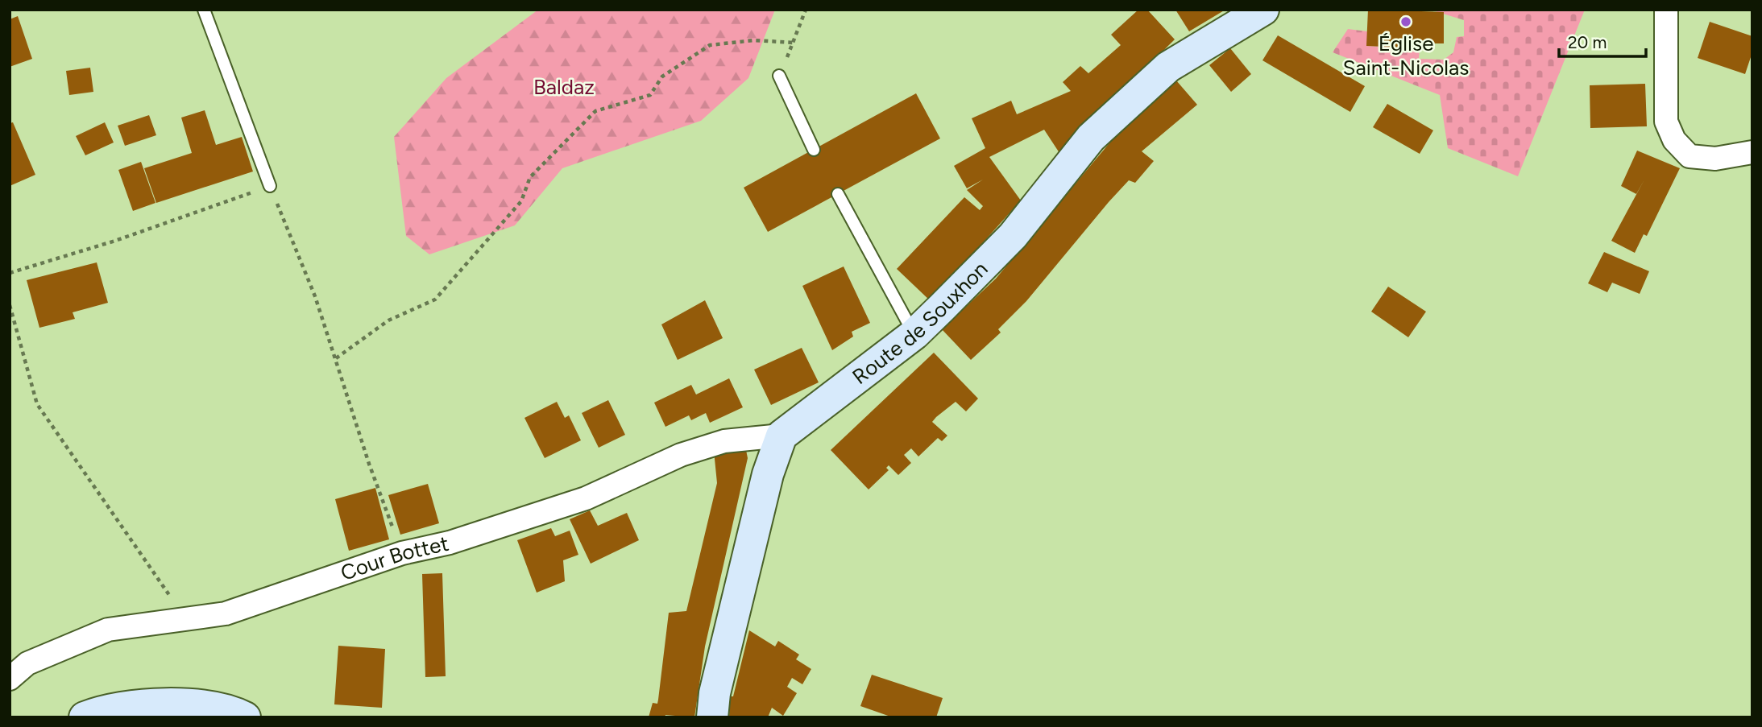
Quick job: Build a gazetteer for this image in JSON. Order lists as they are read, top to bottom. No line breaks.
{"streets":{"street":["Route de Souxhon","Cour Bottet"]},"crossings":[["Route de Souxhon","Cour Bottet"]],"parks":["Baldaz"],"places":["Église Saint-Nicolas"],"scale_bar":"20 m"}
